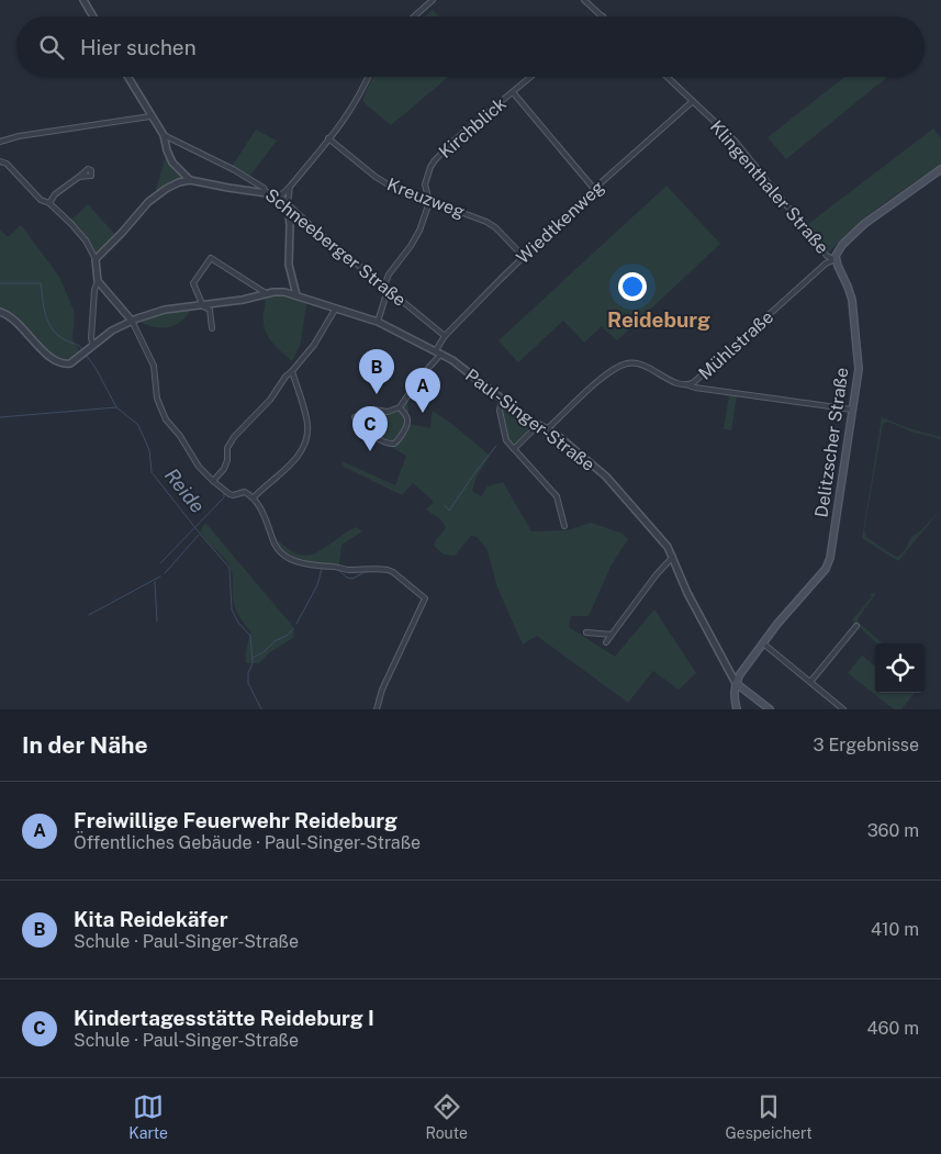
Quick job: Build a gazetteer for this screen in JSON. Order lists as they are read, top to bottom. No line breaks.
{"streets":{"main road":["Delitzscher Straße"],"street":["Kirchblick","Klingenthaler Straße","Kreuzweg","Wiedtkenweg","Schneeberger Straße","Mühlstraße","Paul-Singer-Straße"]},"crossings":[["Kirchblick","Kreuzweg"],["Kirchblick","Schneeberger Straße"],["Klingenthaler Straße","Wiedtkenweg"],["Klingenthaler Straße","Mühlstraße"],["Klingenthaler Straße","Delitzscher Straße"],["Kreuzweg","Wiedtkenweg"],["Wiedtkenweg","Schneeberger Straße"],["Wiedtkenweg","Paul-Singer-Straße"],["Mühlstraße","Paul-Singer-Straße"],["Mühlstraße","Delitzscher Straße"],["Paul-Singer-Straße","Delitzscher Straße"]],"districts":["Reideburg"],"water":["Reide"],"page":{"search":"Hier suchen","pins":["B","A","C"],"heading":["In der Nähe","3 Ergebnisse"],"list":[{"mark":"A","name":"Freiwillige Feuerwehr Reideburg","note":"Öffentliches Gebäude · Paul-Singer-Straße","value":"360 m"},{"mark":"B","name":"Kita Reidekäfer","note":"Schule · Paul-Singer-Straße","value":"410 m"},{"mark":"C","name":"Kindertagesstätte Reideburg I","note":"Schule · Paul-Singer-Straße","value":"460 m"}],"nav":["Karte","Route","Gespeichert"]}}
